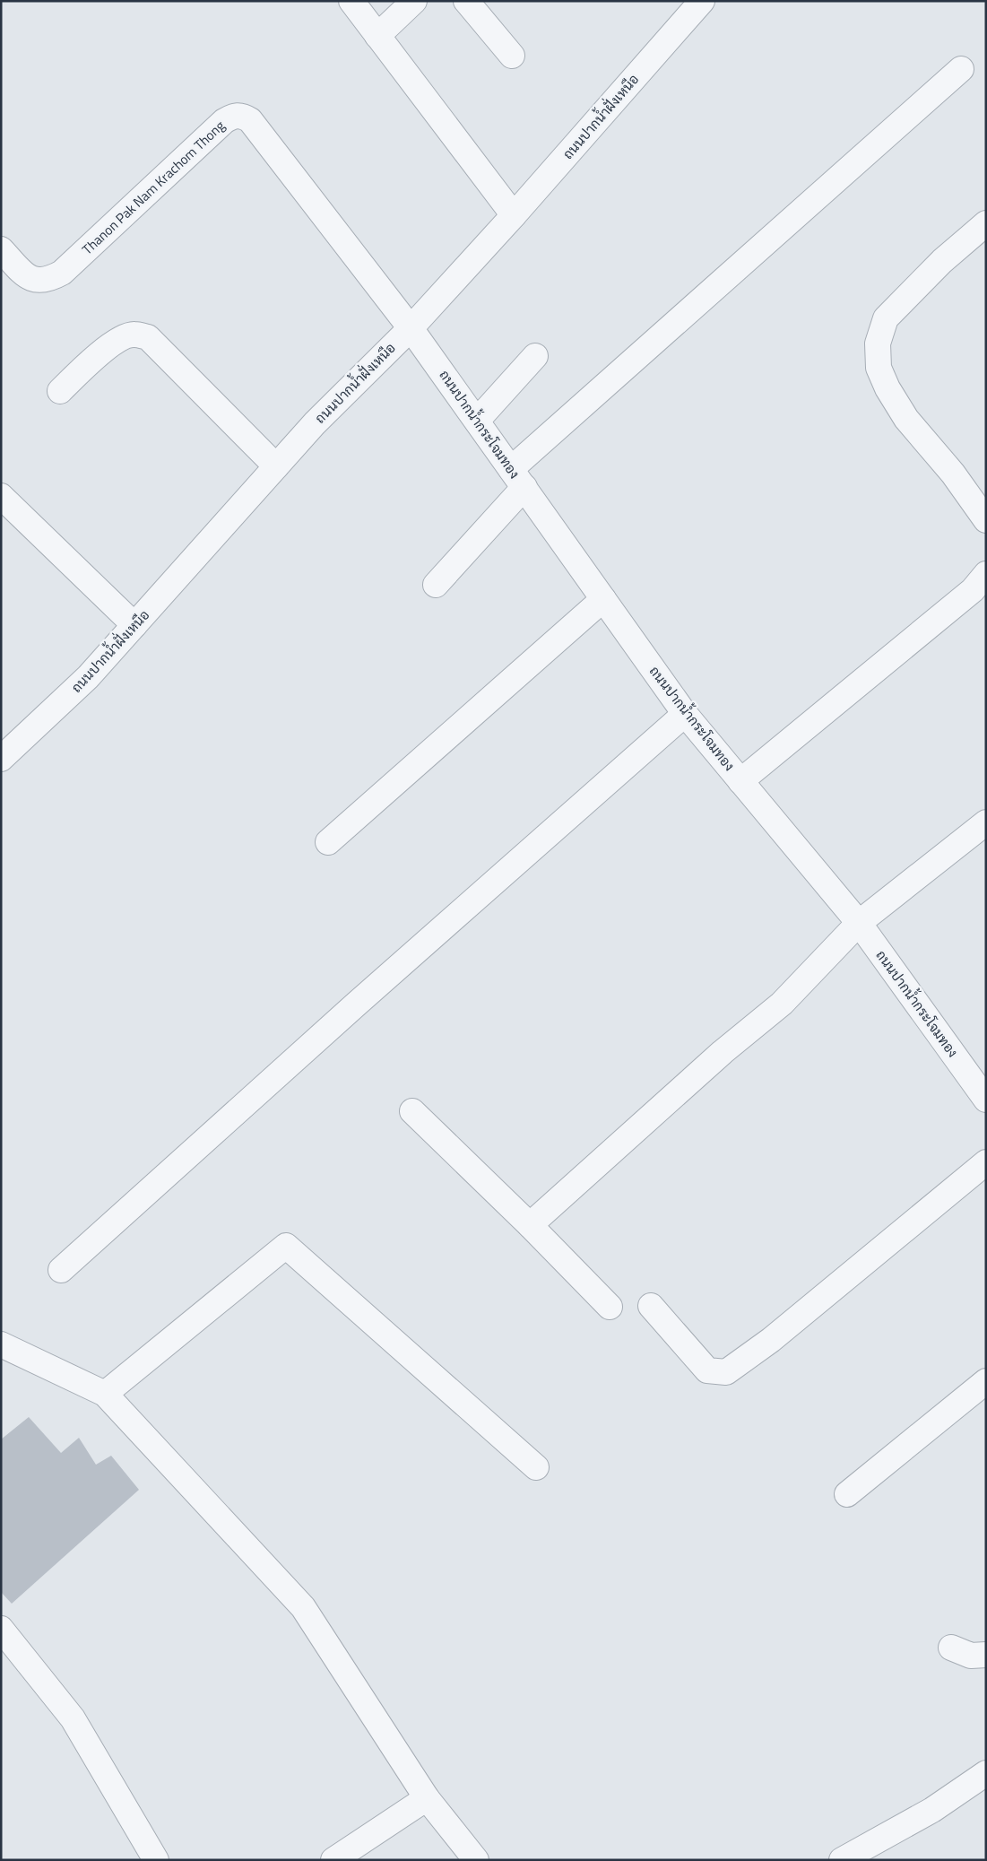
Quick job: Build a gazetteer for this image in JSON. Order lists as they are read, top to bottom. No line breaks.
{"streets":{"street":["ถนนปากน้ำฝั่งเหนือ","Thanon Pak Nam Krachom Thong","ถนนปากน้ำกระโจมทอง"]},"crossings":[["ถนนปากน้ำฝั่งเหนือ","Thanon Pak Nam Krachom Thong"],["ถนนปากน้ำฝั่งเหนือ","ถนนปากน้ำกระโจมทอง"],["Thanon Pak Nam Krachom Thong","ถนนปากน้ำกระโจมทอง"]]}
